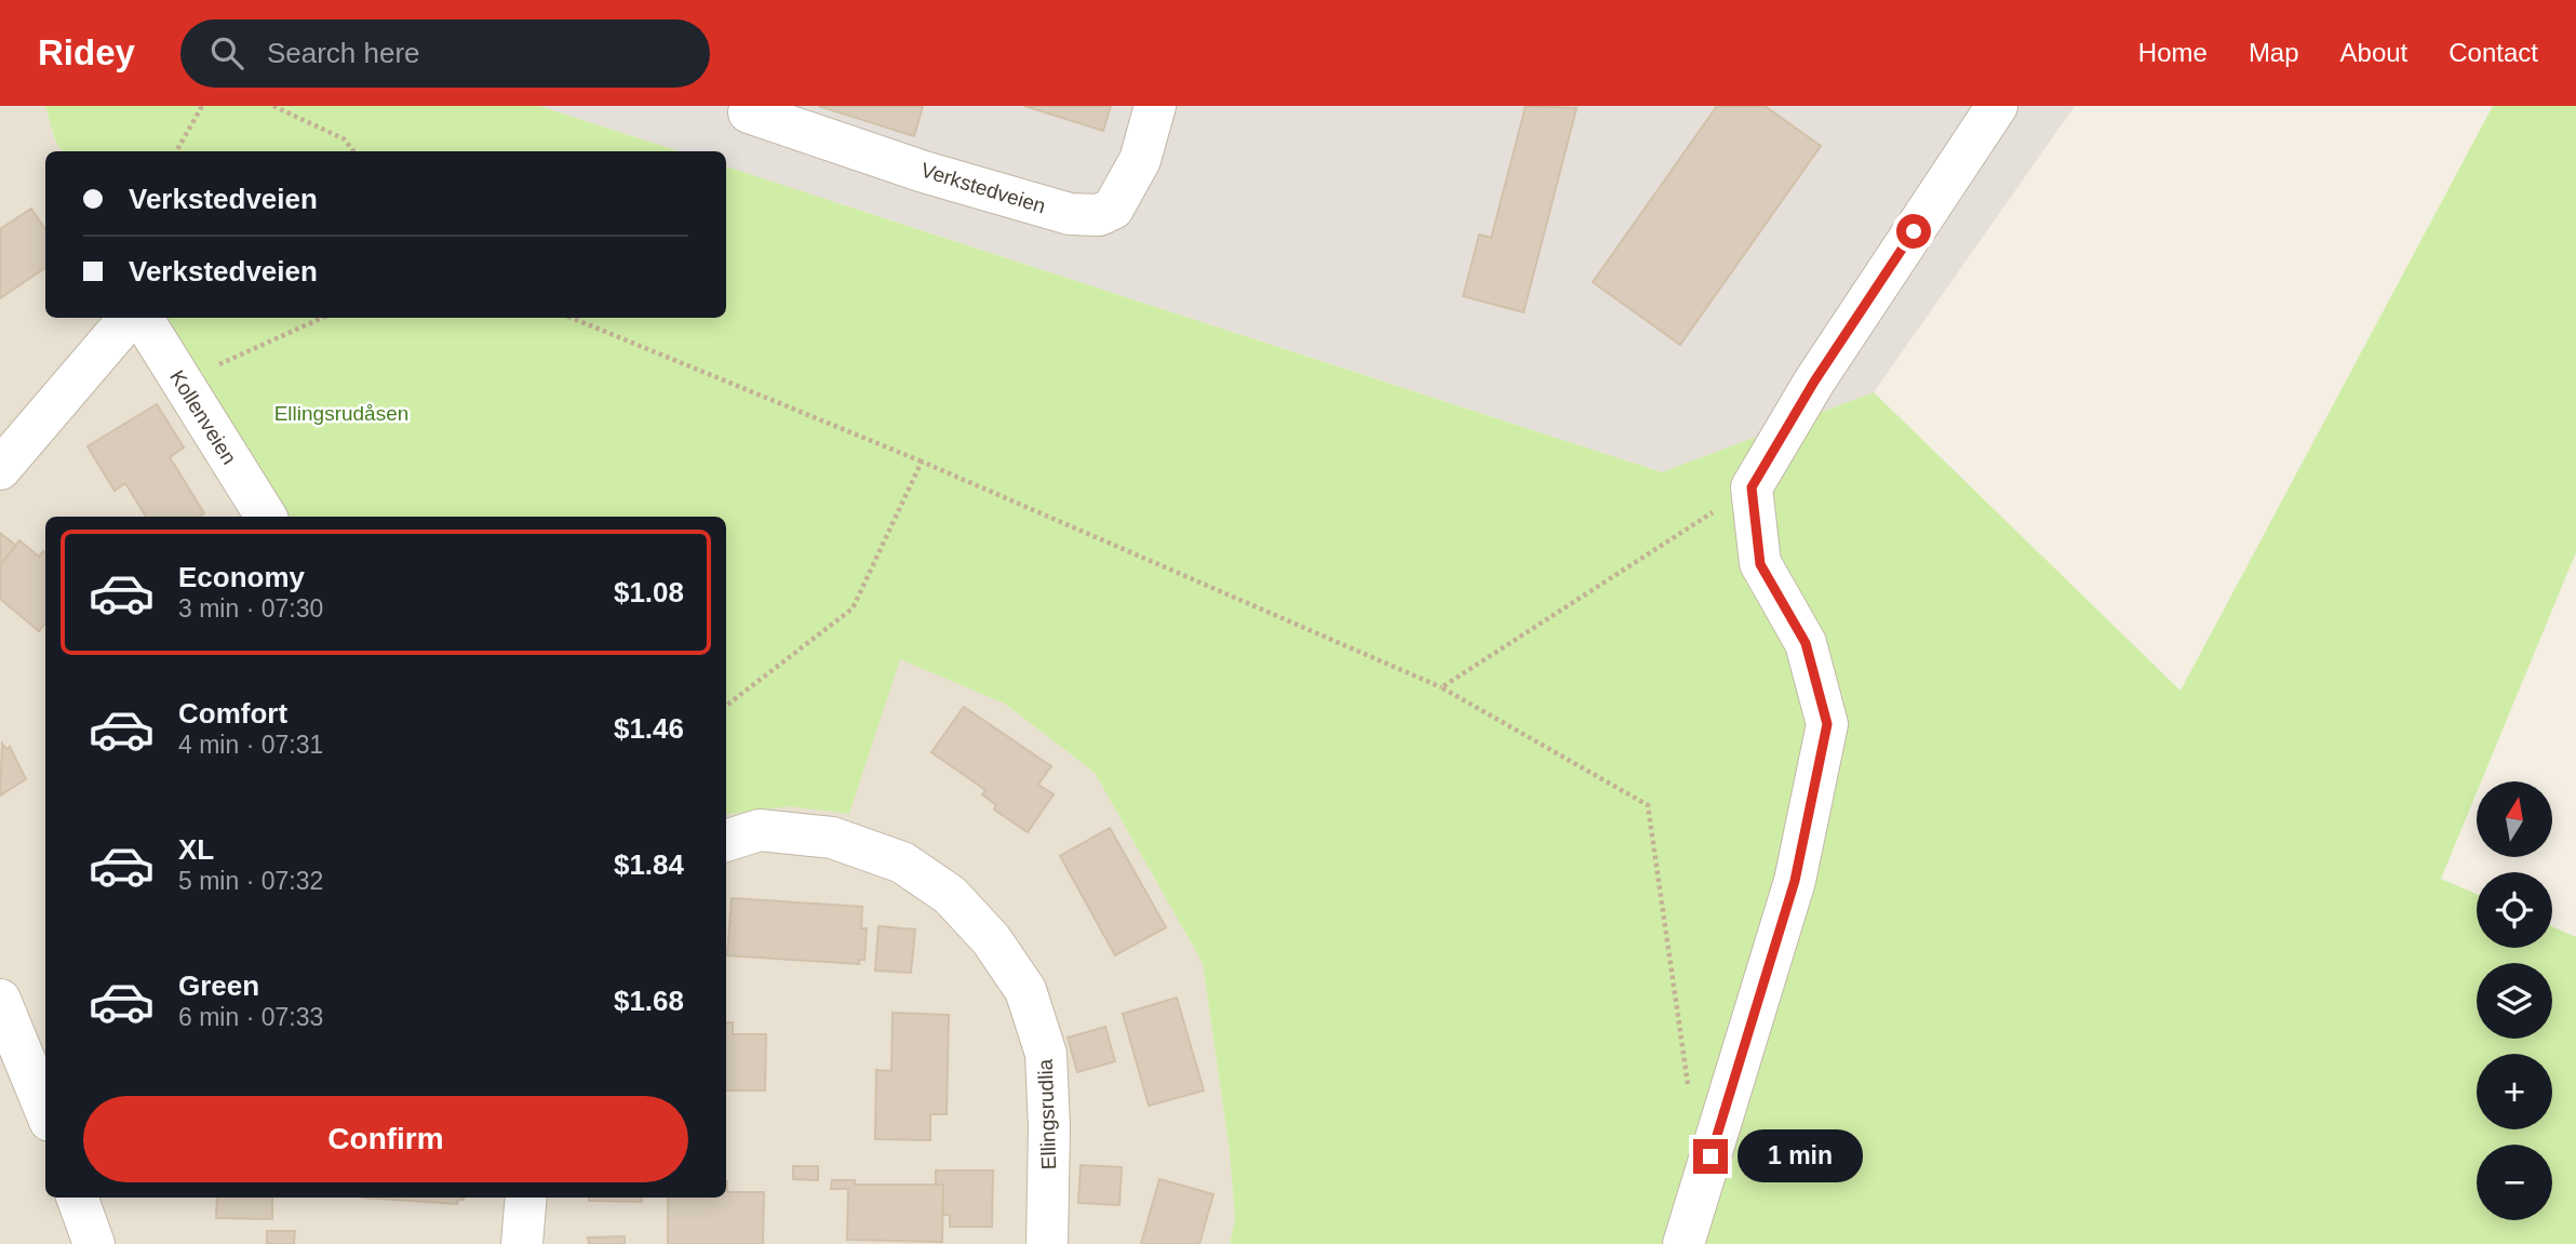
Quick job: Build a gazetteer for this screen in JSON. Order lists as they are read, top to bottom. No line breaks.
{"streets":{"street":["Verkstedveien","Kollenveien","Ellingsrudlia"]},"parks":["Ellingsrudåsen"],"north":"top","page":{"header":"Ridey","search":"Search here","nav":["Home","Map","About","Contact"],"banner":["Verkstedveien","Verkstedveien"],"list":[{"name":"Economy","note":"3 min · 07:30","value":"$1.08"},{"name":"Comfort","note":"4 min · 07:31","value":"$1.46"},{"name":"XL","note":"5 min · 07:32","value":"$1.84"},{"name":"Green","note":"6 min · 07:33","value":"$1.68"}],"map_buttons":["+","−"],"buttons":"Confirm","bubble":"1 min"}}
